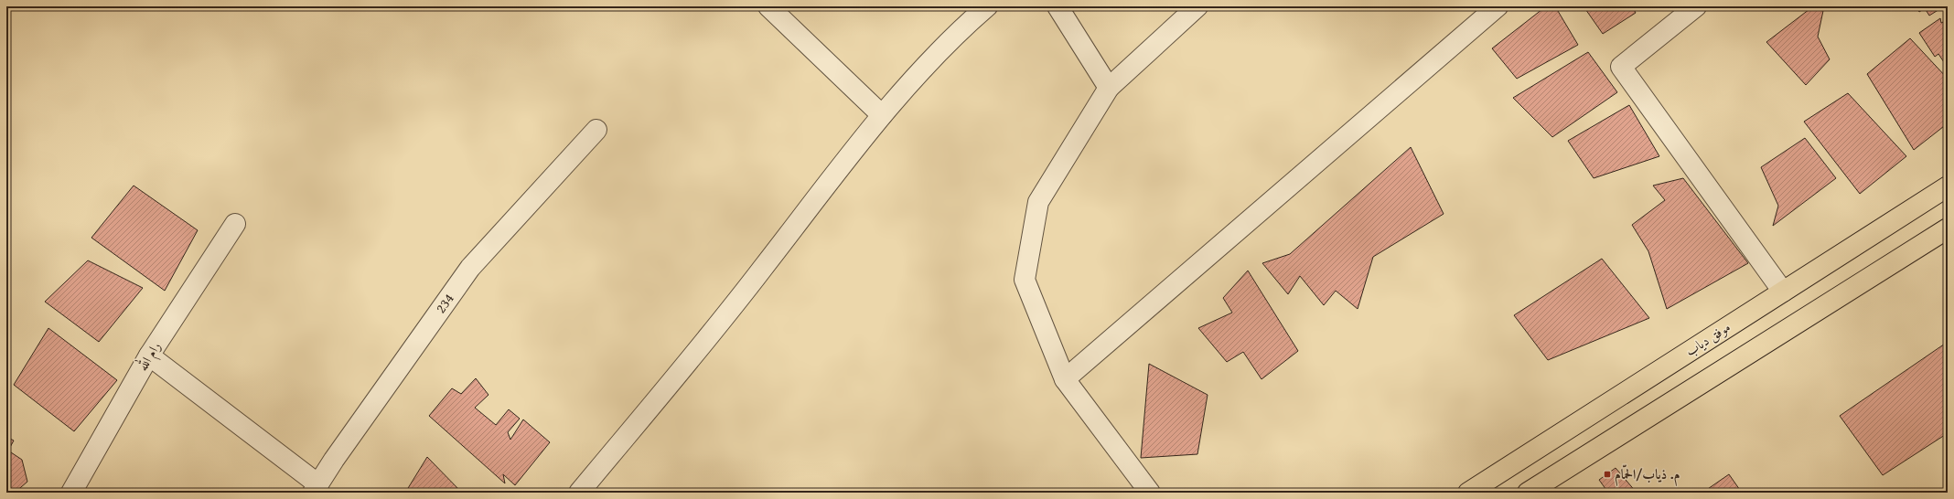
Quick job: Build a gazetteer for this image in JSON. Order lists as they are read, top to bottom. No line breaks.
{"streets":{"main road":["موفق دياب"],"street":["234","رام الله"]},"places":{"transit":["م. ذياب/الحمّام"]}}
